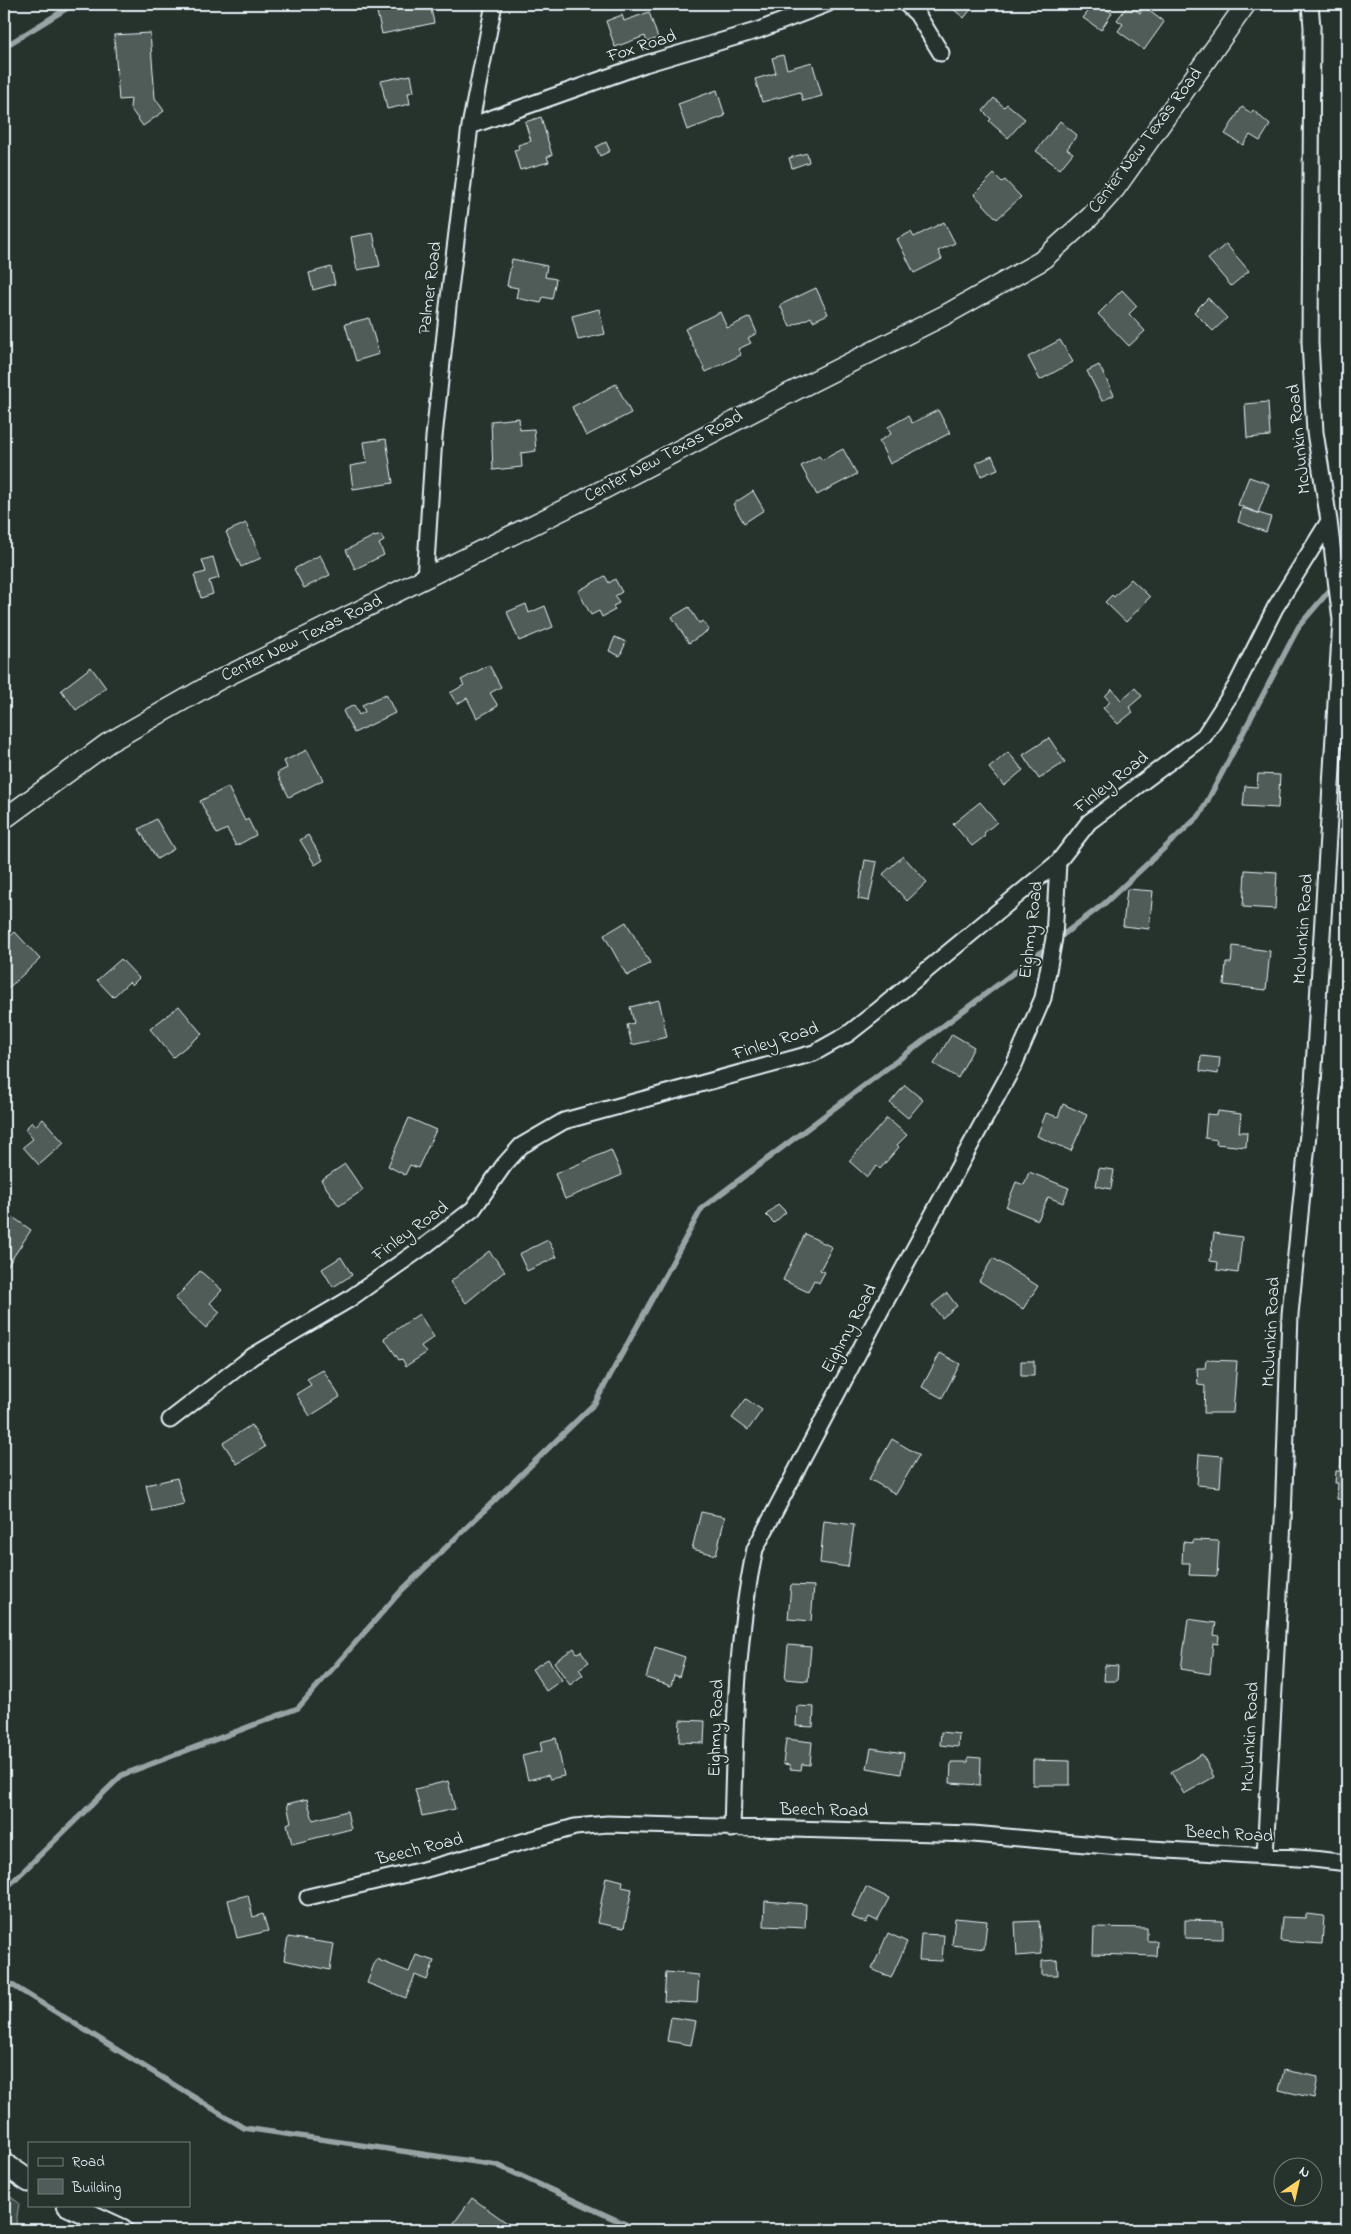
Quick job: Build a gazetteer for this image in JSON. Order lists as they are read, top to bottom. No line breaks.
{"streets":{"street":["Fox Road","Center New Texas Road","Palmer Road","McJunkin Road","Finley Road","Eighmy Road","Beech Road"]},"crossings":[["Fox Road","Palmer Road"],["Center New Texas Road","Palmer Road"],["McJunkin Road","Finley Road"],["McJunkin Road","Beech Road"],["Finley Road","Eighmy Road"],["Eighmy Road","Beech Road"]],"legend":["Road","Building"],"north":"top right"}
